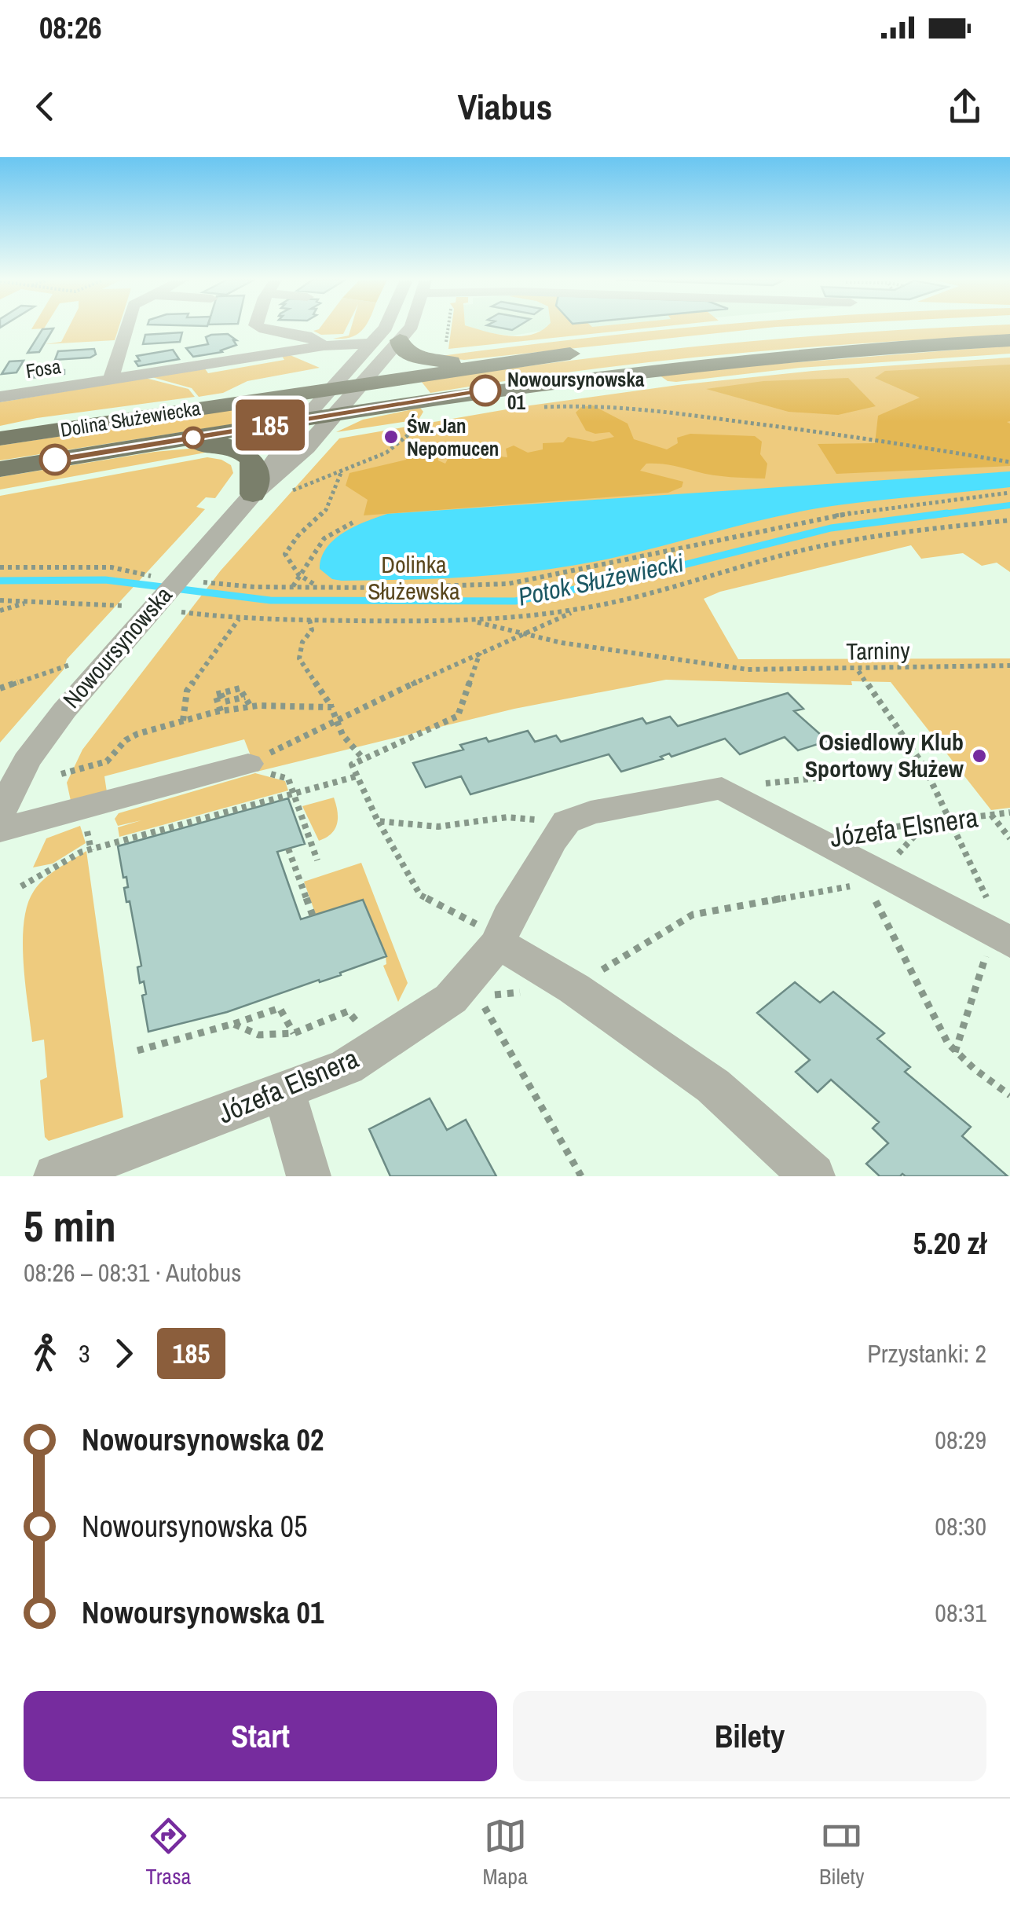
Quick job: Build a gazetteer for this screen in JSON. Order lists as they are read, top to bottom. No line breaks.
{"streets":{"main road":["Dolina Służewiecka"],"street":["Fosa","Nowoursynowska","Józefa Elsnera"],"path":["Tarniny"]},"crossings":[["Fosa","Nowoursynowska"],["Dolina Służewiecka","Nowoursynowska"]],"water":["Potok Służewiecki"],"parks":["Dolinka Służewska"],"places":["Nowoursynowska 01","Św. Jan Nepomucen","Osiedlowy Klub Sportowy Służew"],"lines":["bus line 185"],"page":{"status":"08:26","header":"Viabus","on_map":"185","heading":["5 min","08:26 – 08:31 · Autobus","5.20 zł"],"legs":["3","185","Przystanki: 2"],"list":[{"name":"Nowoursynowska 02","value":"08:29"},{"name":"Nowoursynowska 05","value":"08:30"},{"name":"Nowoursynowska 01","value":"08:31"}],"buttons":["Start","Bilety"],"tabs":["Trasa","Mapa","Bilety"]}}
